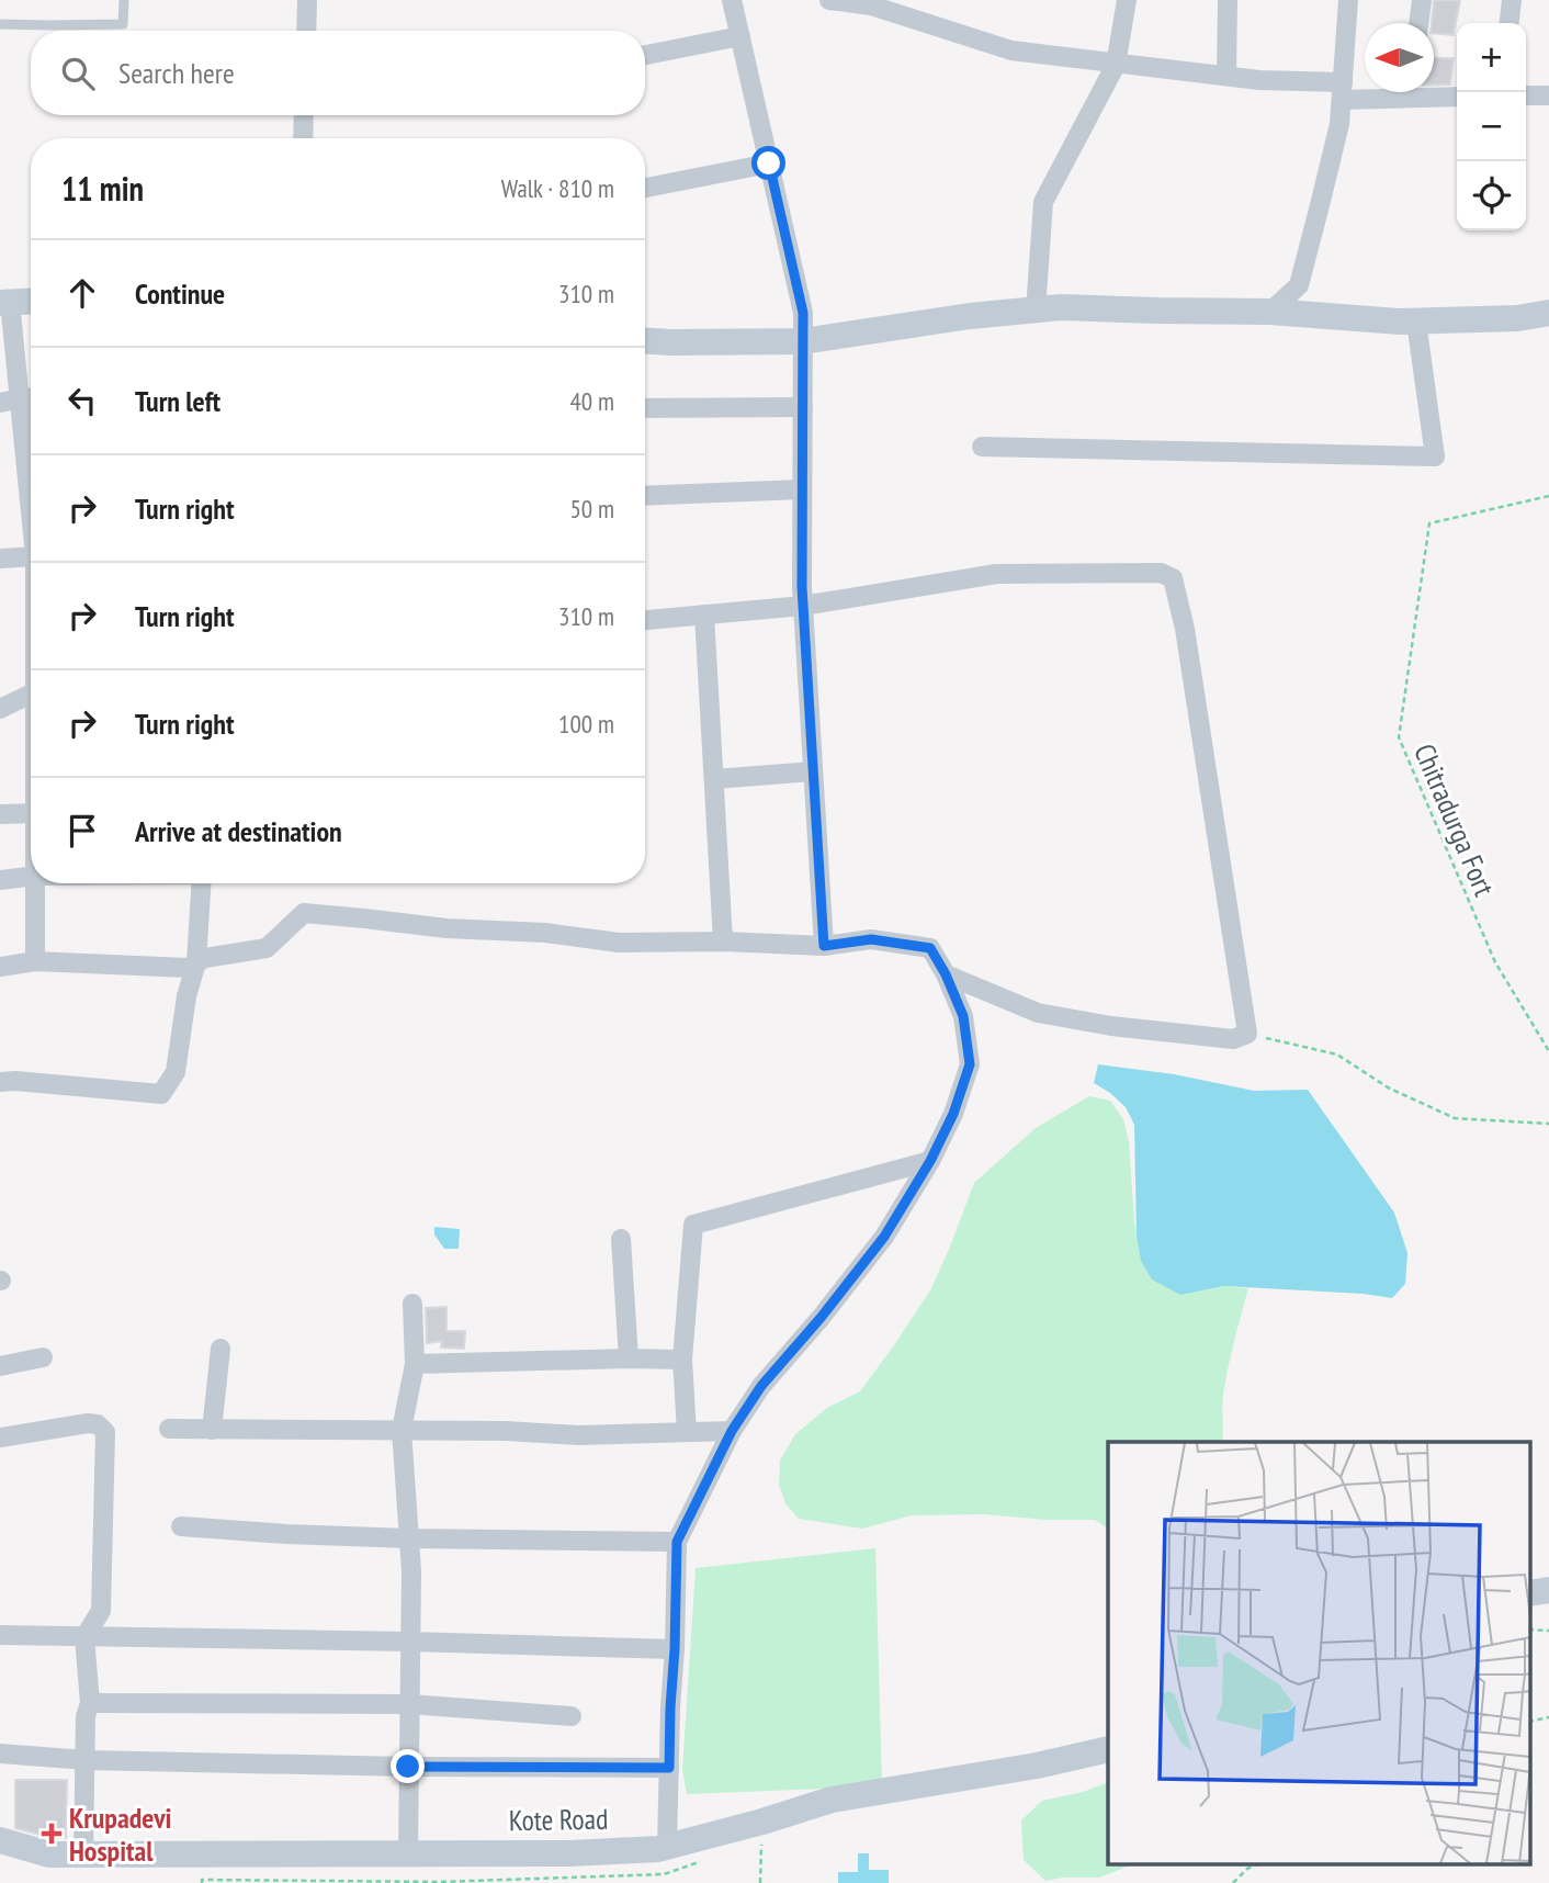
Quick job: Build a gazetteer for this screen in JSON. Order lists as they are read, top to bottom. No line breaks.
{"streets":{"street":["Kote Road"],"path":["Chitradurga Fort"]},"places":{"health":["Krupadevi Hospital"]},"north":"left","page":{"map_buttons":["+","−"],"search":"Search here","heading":["11 min","Walk · 810 m"],"list":[["Continue","310 m"],["Turn left","40 m"],["Turn right","50 m"],["Turn right","310 m"],["Turn right","100 m"],"Arrive at destination"]}}
